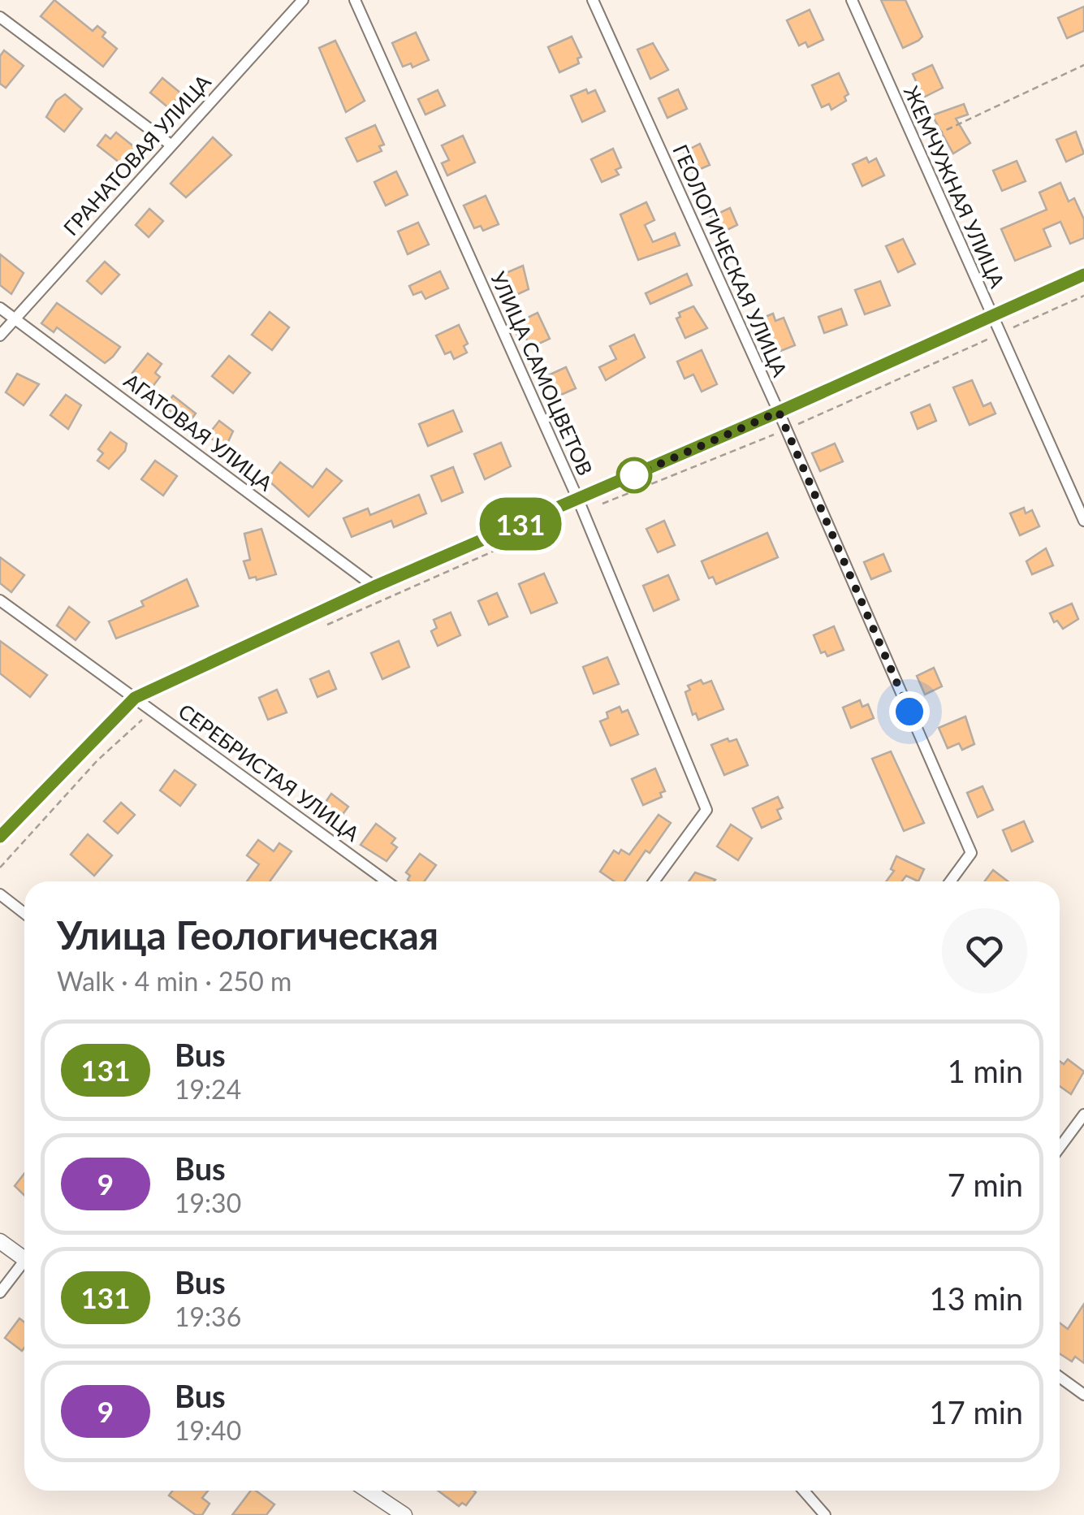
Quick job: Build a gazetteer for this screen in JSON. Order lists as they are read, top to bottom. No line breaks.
{"streets":{"street":["ГРАНАТОВАЯ УЛИЦА","ЖЕМЧУЖНАЯ УЛИЦА","ГЕОЛОГИЧЕСКАЯ УЛИЦА","УЛИЦА САМОЦВЕТОВ","АГАТОВАЯ УЛИЦА","СЕРЕБРИСТАЯ УЛИЦА"]},"crossings":[["ГРАНАТОВАЯ УЛИЦА","АГАТОВАЯ УЛИЦА"]],"lines":["bus line 131"],"page":{"on_map":"131","heading":["Улица Геологическая","Walk · 4 min · 250 m"],"list":[{"mark":"131","name":"Bus","note":"19:24","value":"1 min"},{"mark":"9","name":"Bus","note":"19:30","value":"7 min"},{"mark":"131","name":"Bus","note":"19:36","value":"13 min"},{"mark":"9","name":"Bus","note":"19:40","value":"17 min"}]}}
